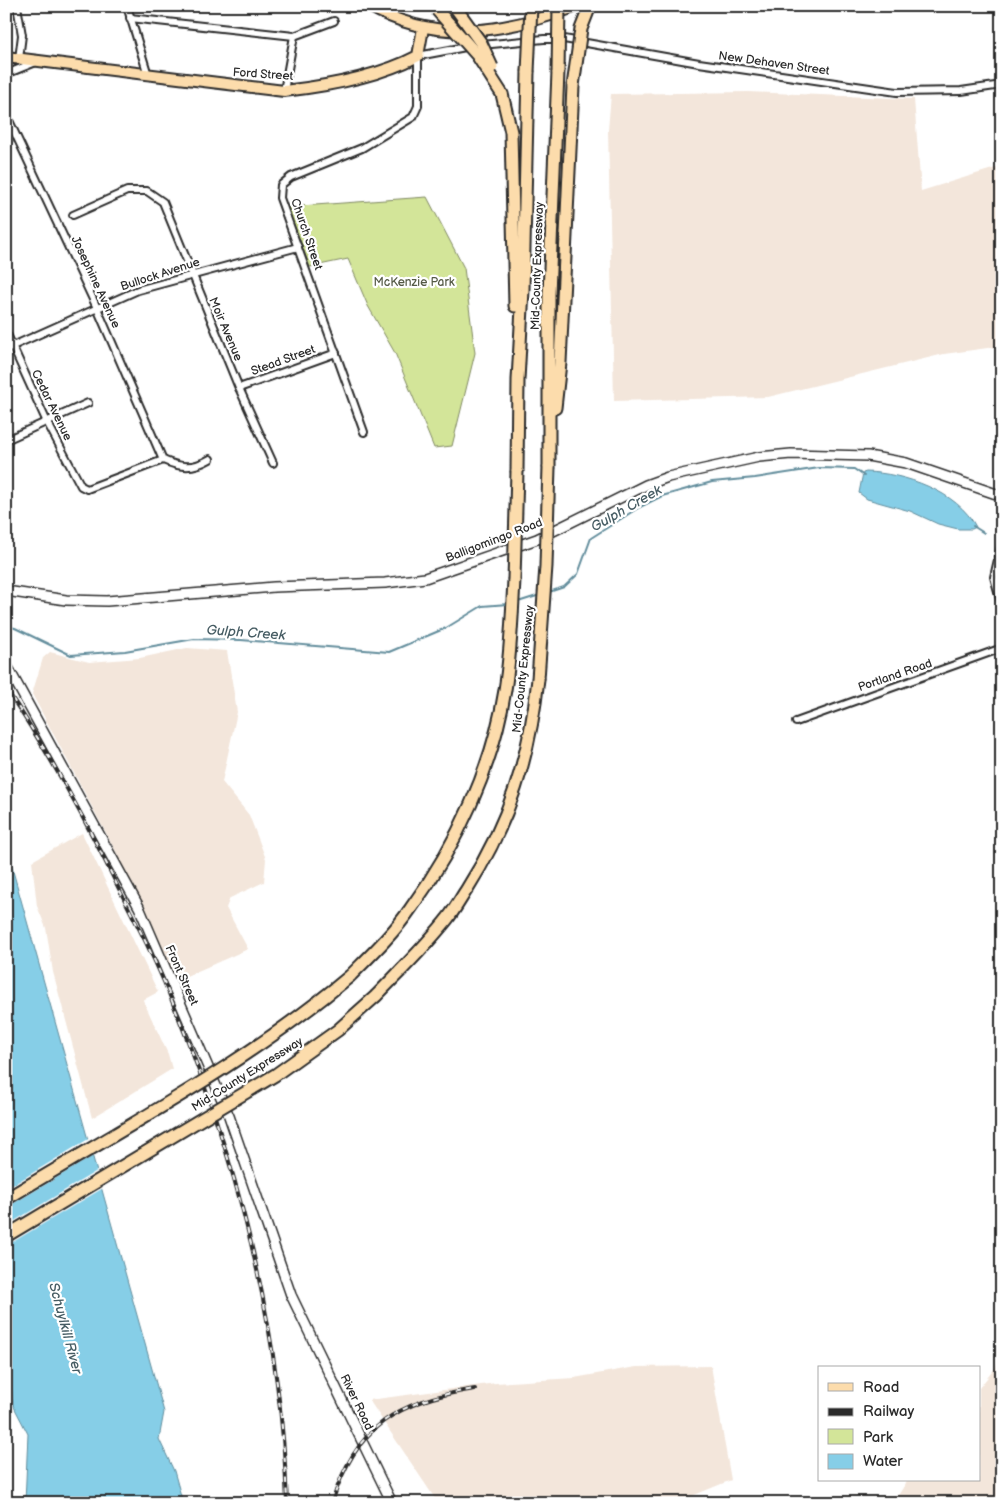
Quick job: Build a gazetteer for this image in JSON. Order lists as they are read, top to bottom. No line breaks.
{"streets":{"highway":["Mid-County Expressway"],"main road":["Ford Street","Church Street"],"street":["New Dehaven Street","Bullock Avenue","Josephine Avenue","Moir Avenue","Stead Street","Cedar Avenue","Balligomingo Road","Portland Road","Front Street","River Road"]},"crossings":[["New Dehaven Street","Ford Street"],["Ford Street","Church Street"],["Church Street","Bullock Avenue"],["Church Street","Stead Street"],["Bullock Avenue","Josephine Avenue"],["Bullock Avenue","Moir Avenue"],["Bullock Avenue","Cedar Avenue"],["Josephine Avenue","Cedar Avenue"],["Moir Avenue","Stead Street"],["Front Street","River Road"]],"water":["Gulph Creek","Schuylkill River"],"parks":["McKenzie Park"],"legend":["Road","Railway","Park","Water"]}
